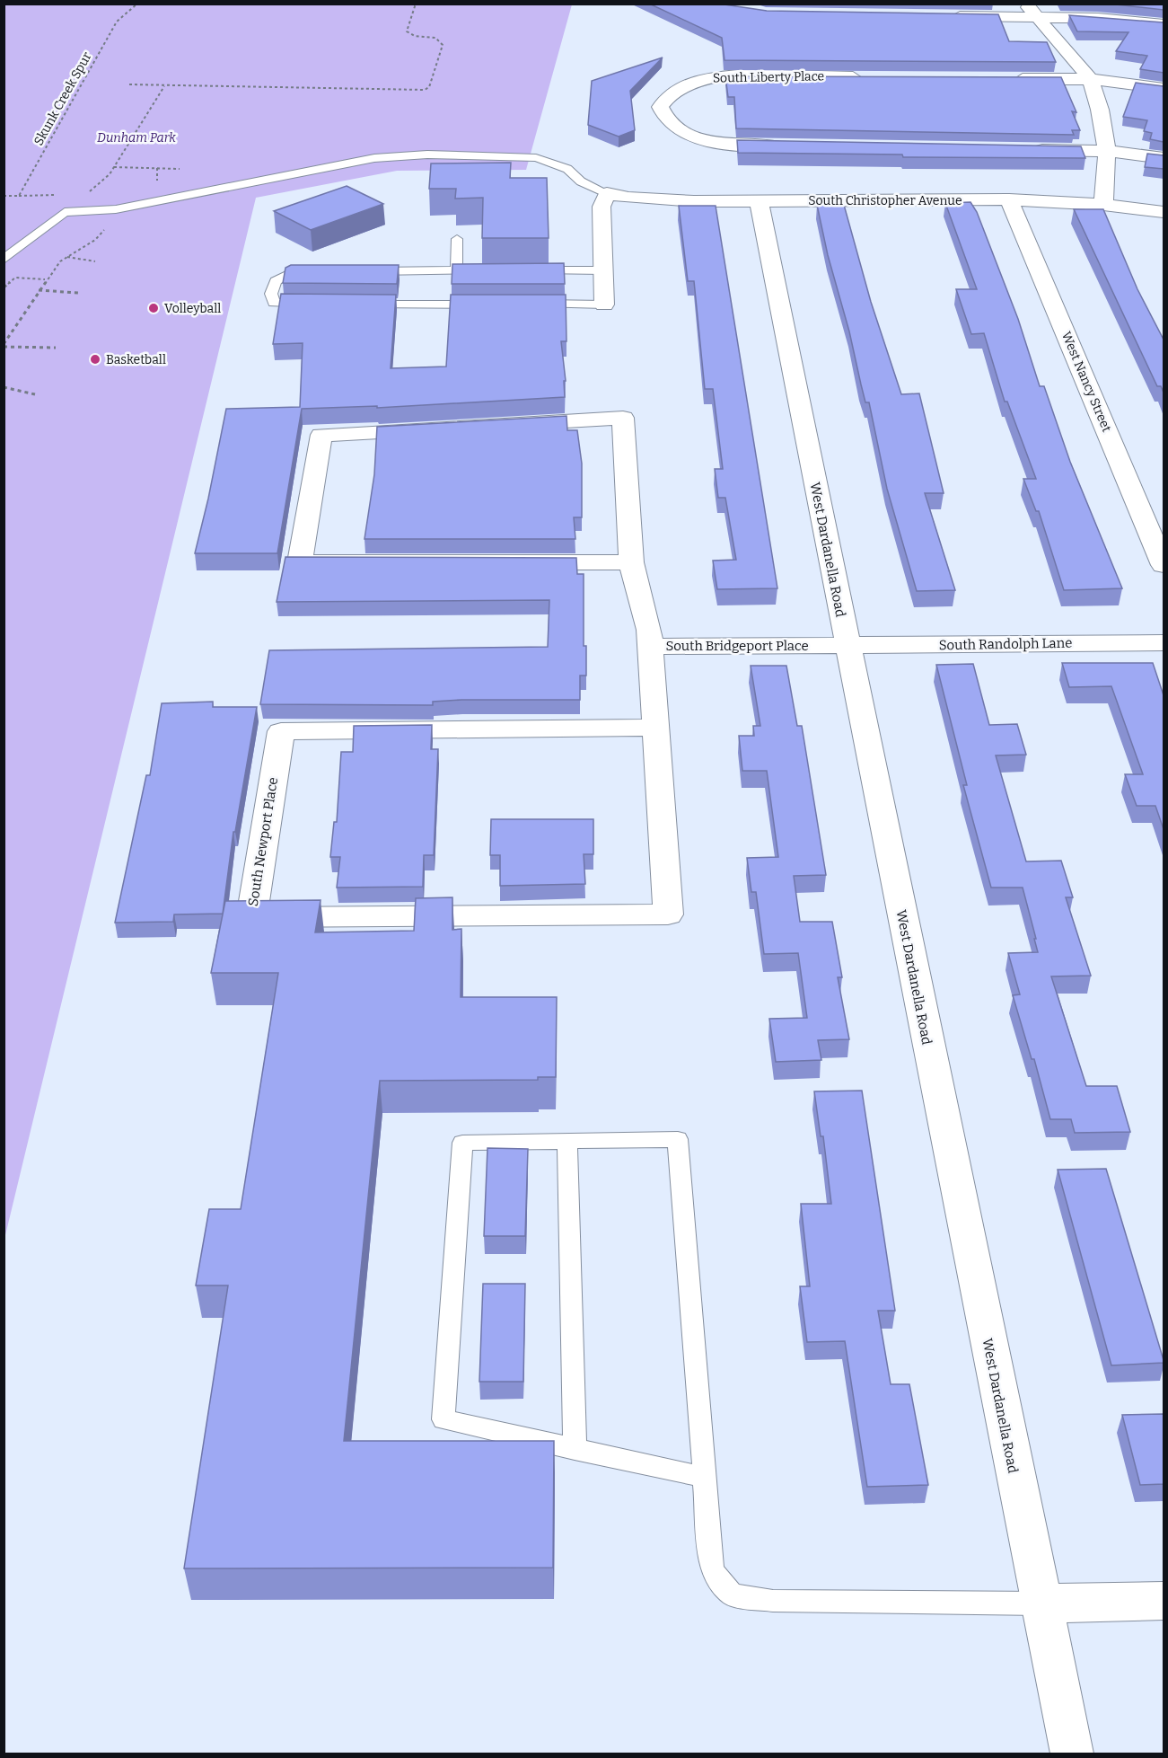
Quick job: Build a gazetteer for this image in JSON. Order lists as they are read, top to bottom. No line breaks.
{"streets":{"street":["South Liberty Place","South Christopher Avenue","West Nancy Street","West Dardanella Road","South Randolph Lane","South Bridgeport Place","South Newport Place"],"path":["Skunk Creek Spur"]},"crossings":[["South Christopher Avenue","West Nancy Street"],["South Christopher Avenue","West Dardanella Road"],["West Dardanella Road","South Randolph Lane"],["West Dardanella Road","South Bridgeport Place"],["South Randolph Lane","South Bridgeport Place"],["South Bridgeport Place","South Newport Place"]],"parks":["Dunham Park"],"places":["Volleyball","Basketball"]}
